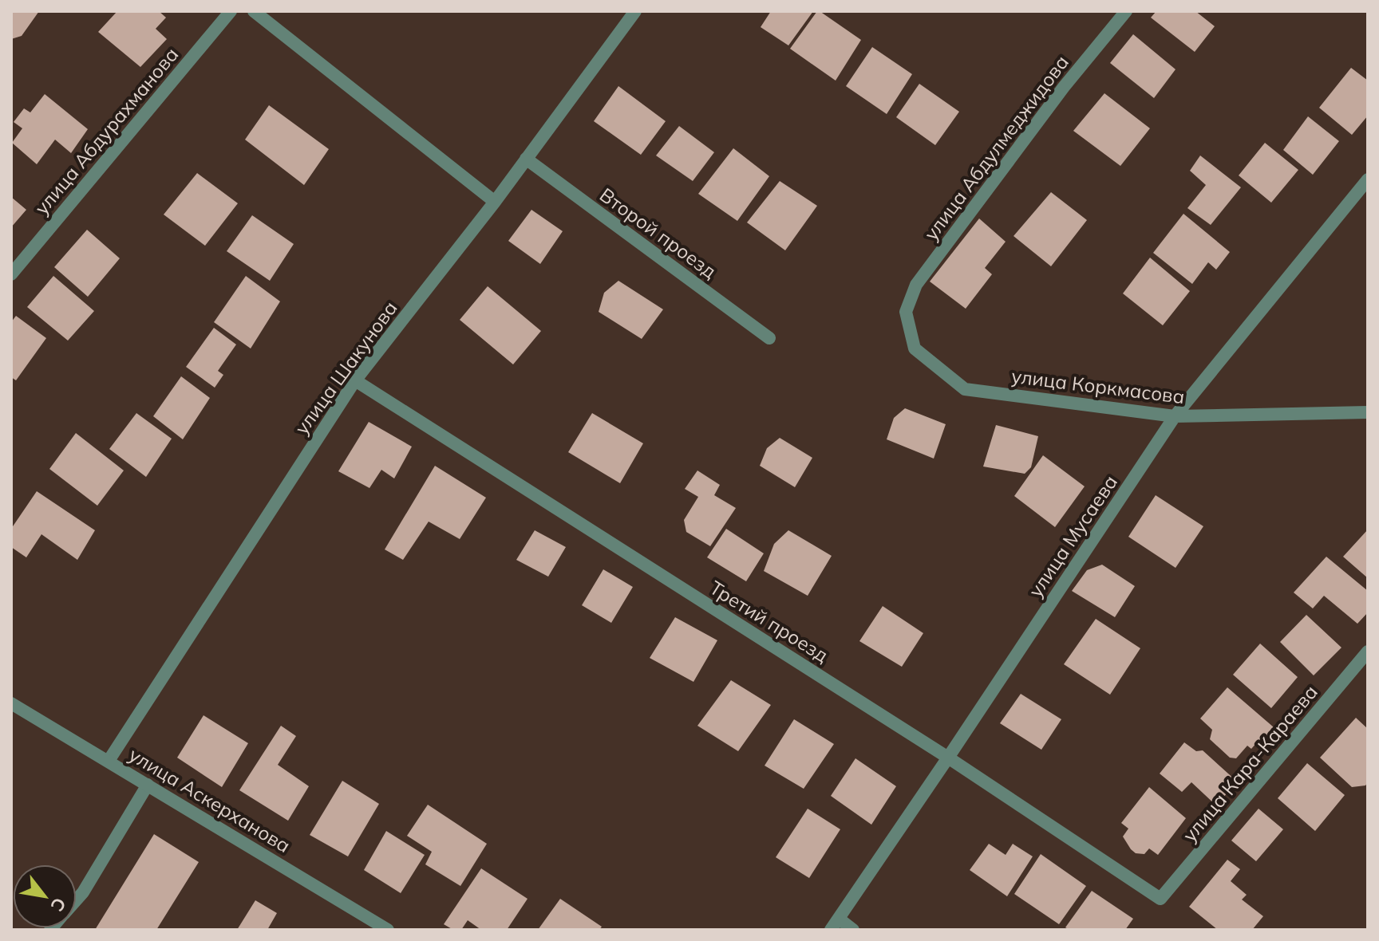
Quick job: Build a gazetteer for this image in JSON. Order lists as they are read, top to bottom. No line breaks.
{"streets":{"street":["улица Абдурахманова","улица Абдулмеджидова","Второй проезд","улица Шакунова","улица Коркмасова","улица Мусаева","Третий проезд","улица Кара-Караева","улица Аскерханова"]},"crossings":[["улица Абдулмеджидова","улица Коркмасова"],["Второй проезд","улица Шакунова"],["улица Шакунова","Третий проезд"],["улица Шакунова","улица Аскерханова"],["улица Коркмасова","улица Мусаева"],["улица Мусаева","Третий проезд"],["Третий проезд","улица Кара-Караева"]],"north":"bottom right"}
